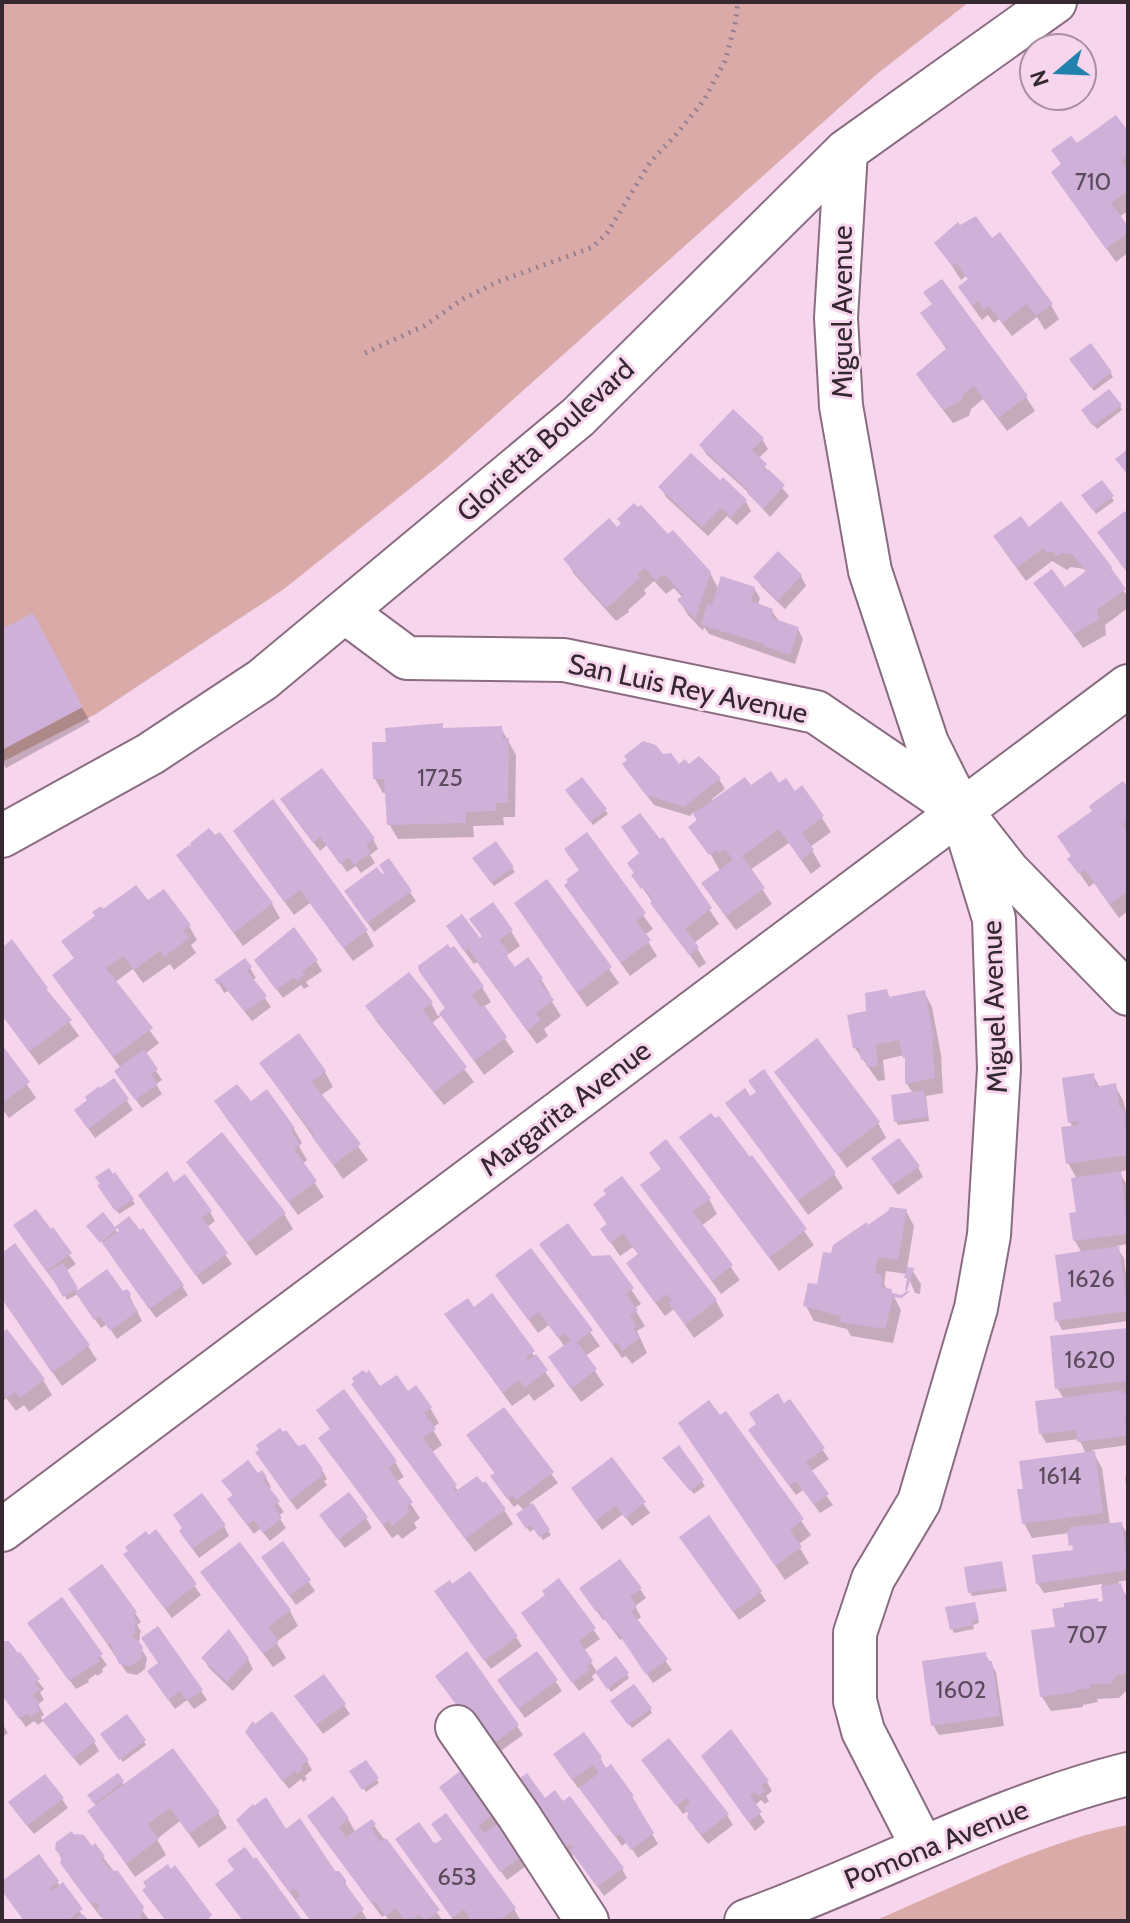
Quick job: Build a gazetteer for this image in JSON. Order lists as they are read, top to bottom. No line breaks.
{"streets":{"street":["Miguel Avenue","Glorietta Boulevard","San Luis Rey Avenue","Margarita Avenue","Pomona Avenue"]},"crossings":[["Miguel Avenue","Glorietta Boulevard"],["Miguel Avenue","San Luis Rey Avenue"],["Miguel Avenue","Margarita Avenue"],["Miguel Avenue","Pomona Avenue"],["Glorietta Boulevard","San Luis Rey Avenue"],["San Luis Rey Avenue","Margarita Avenue"]],"house_numbers":["710","1725","1626","1620","1614","707","1602","653"],"north":"left"}
